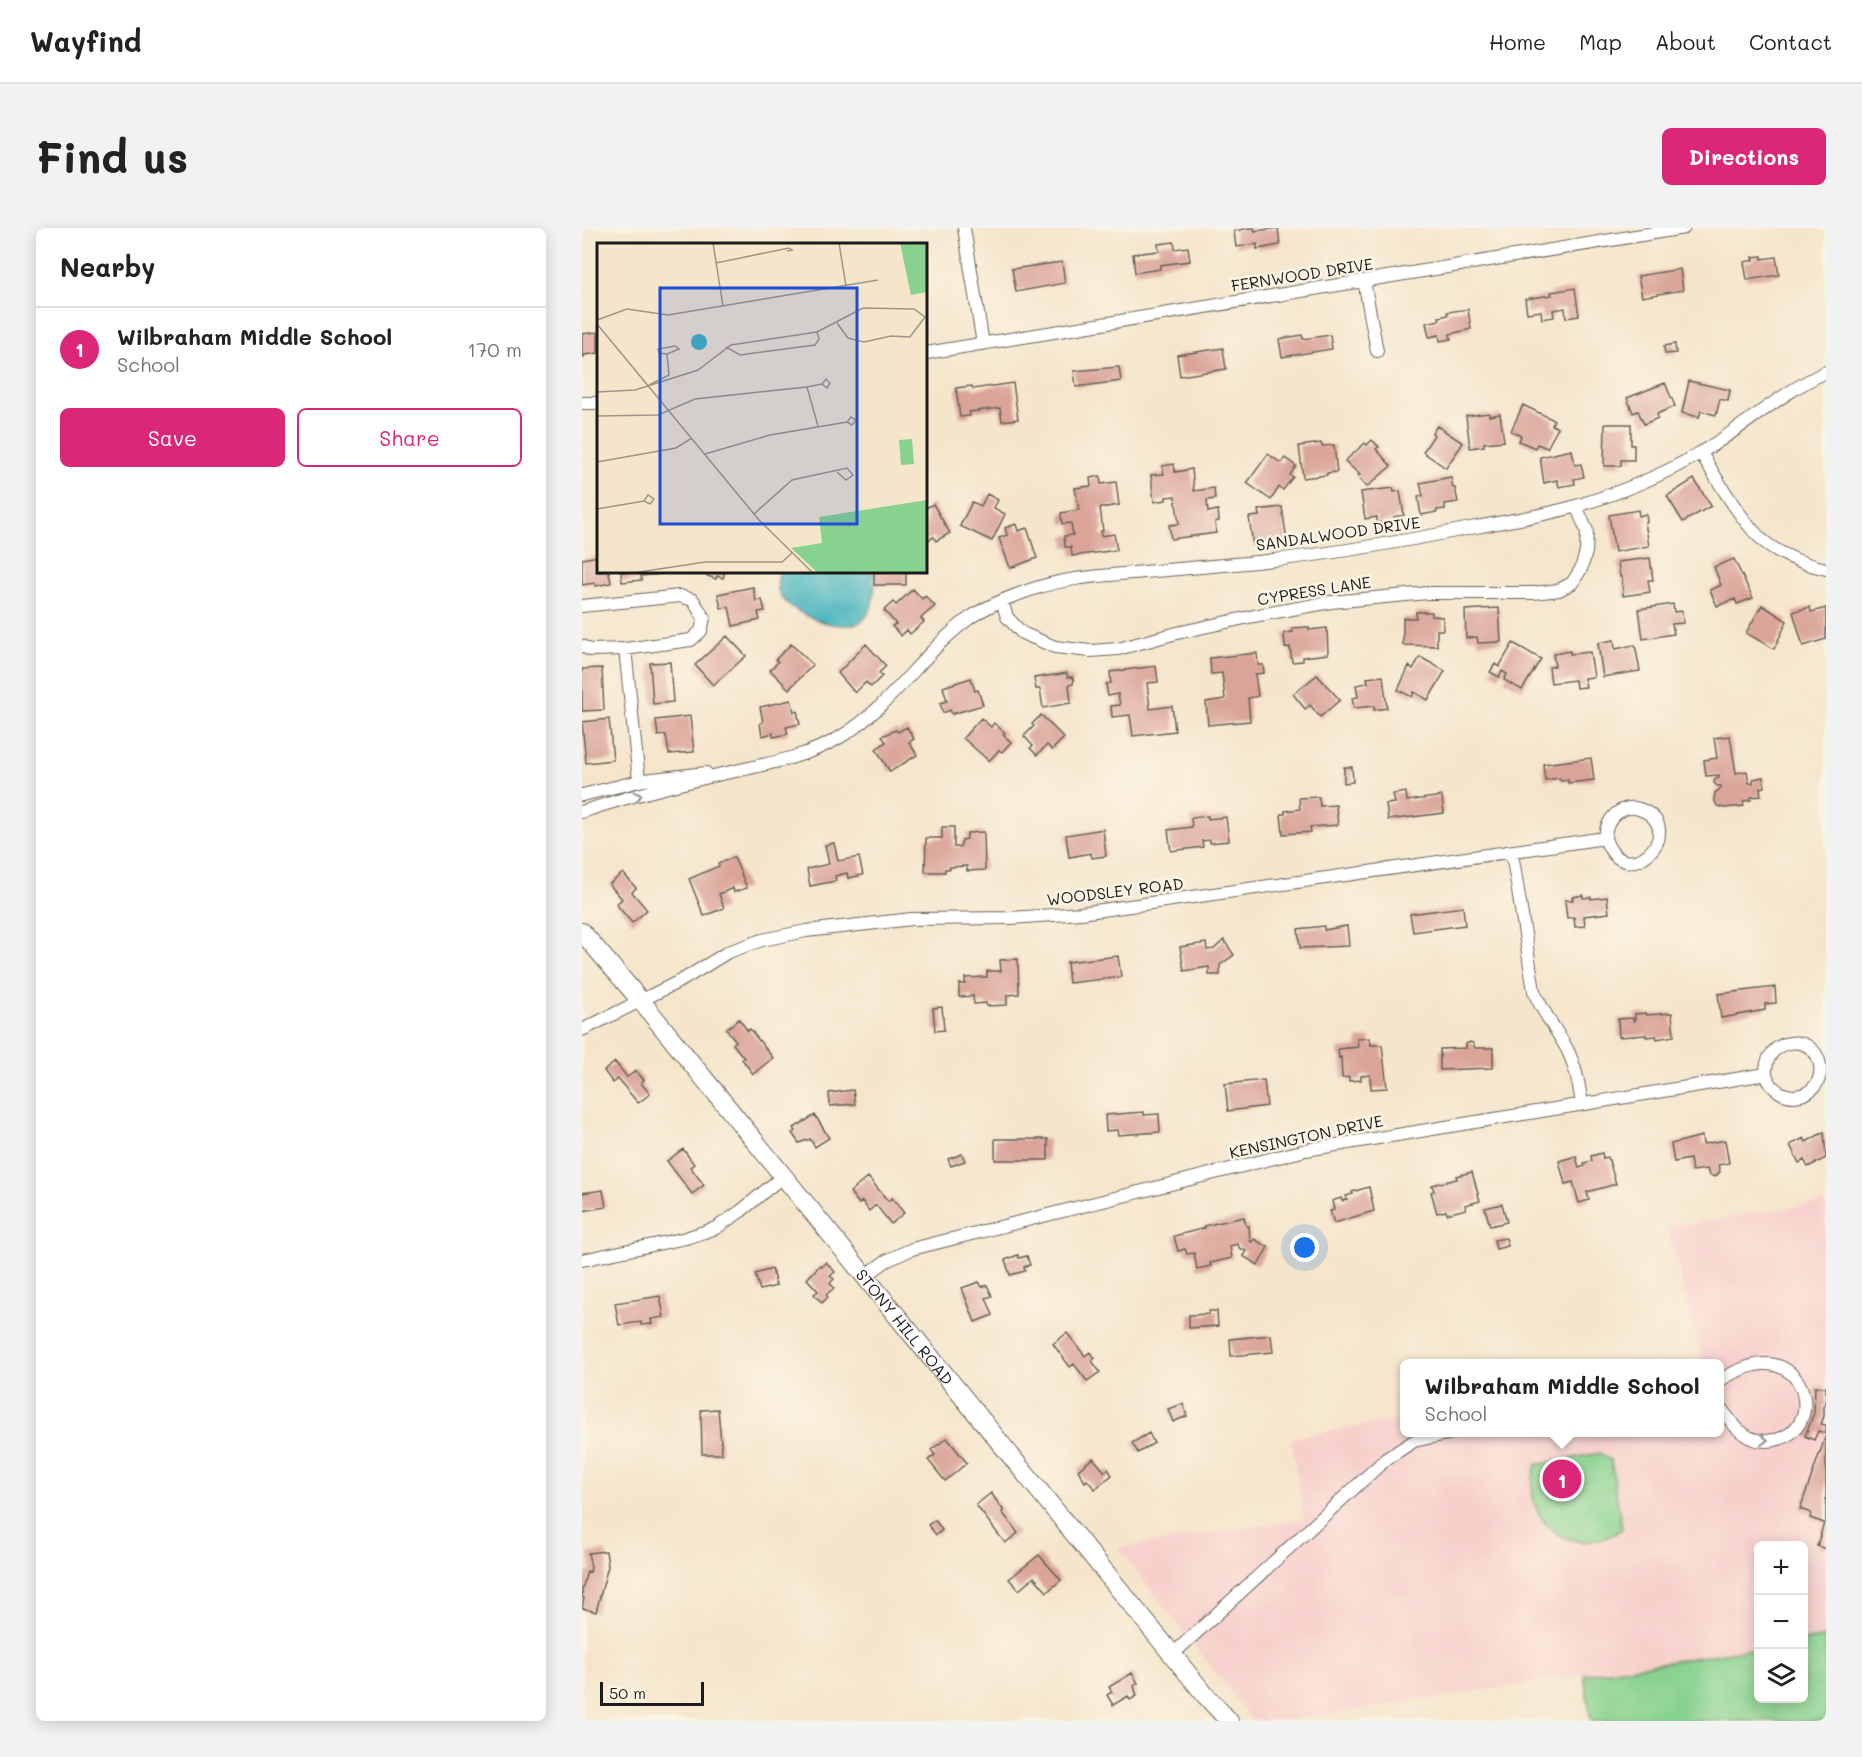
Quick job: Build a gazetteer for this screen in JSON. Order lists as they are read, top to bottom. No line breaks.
{"streets":{"main road":["STONY HILL ROAD"],"street":["FERNWOOD DRIVE","SANDALWOOD DRIVE","CYPRESS LANE","WOODSLEY ROAD","KENSINGTON DRIVE"]},"crossings":[["SANDALWOOD DRIVE","CYPRESS LANE"],["WOODSLEY ROAD","STONY HILL ROAD"],["KENSINGTON DRIVE","STONY HILL ROAD"]],"scale_bar":"50 m","page":{"header":"Wayfind","nav":["Home","Map","About","Contact"],"buttons":["Directions",["Save","Share"]],"title":"Find us","heading":"Nearby","list":[{"mark":"1","name":"Wilbraham Middle School","note":"School","value":"170 m"}],"popup":["Wilbraham Middle School","School"],"pins":"1","map_buttons":["+","−"],"scale":"50 m"}}
